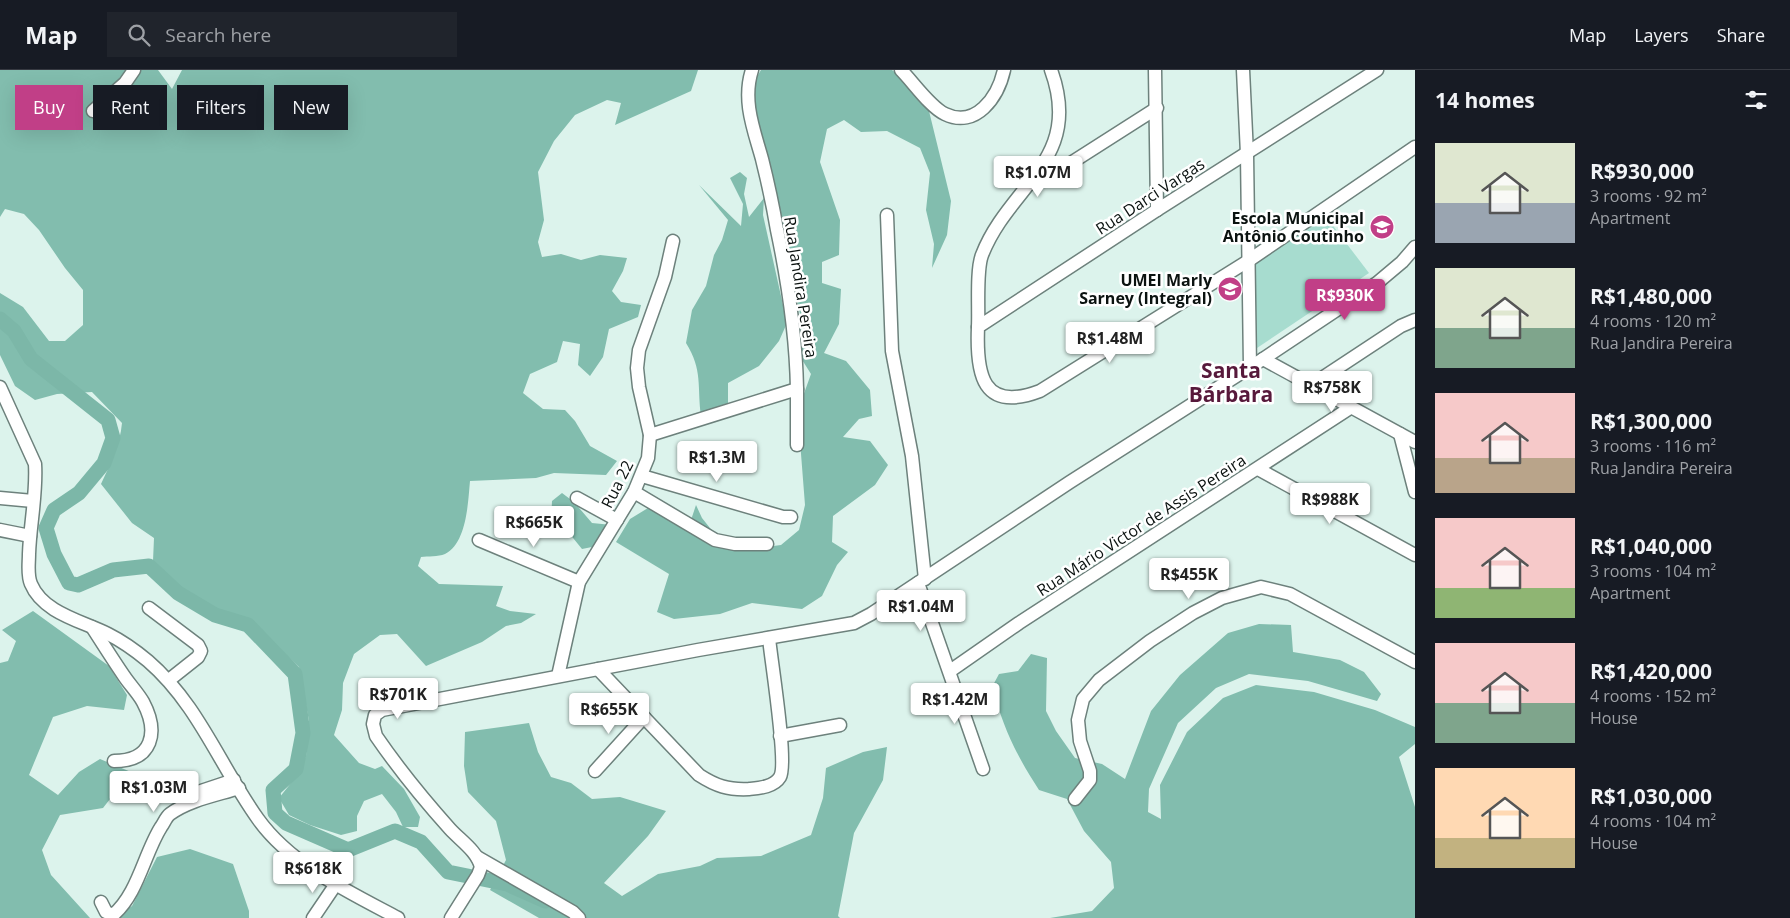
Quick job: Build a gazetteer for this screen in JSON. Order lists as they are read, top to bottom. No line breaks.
{"streets":{"street":["Rua Darci Vargas","Rua Jandira Pereira","Rua 22","Rua Mário Victor de Assis Pereira"]},"districts":["Santa Bárbara"],"places":{"school or university":["Escola Municipal Antônio Coutinho","UMEI Marly Sarney (Integral)"]},"page":{"header":"Map","search":"Search here","nav":["Map","Layers","Share"],"heading":"14 homes","chip":["Buy","Rent","Filters","New"],"list":[{"name":"R$930,000","note":"3 rooms · 92 m² · Apartment"},{"name":"R$1,480,000","note":"4 rooms · 120 m² · Rua Jandira Pereira"},{"name":"R$1,300,000","note":"3 rooms · 116 m² · Rua Jandira Pereira"},{"name":"R$1,040,000","note":"3 rooms · 104 m² · Apartment"},{"name":"R$1,420,000","note":"4 rooms · 152 m² · House"},{"name":"R$1,030,000","note":"4 rooms · 104 m² · House"}],"price":["R$1.07M","R$930K","R$1.48M","R$758K","R$1.3M","R$988K","R$665K","R$455K","R$1.04M","R$701K","R$1.42M","R$655K","R$1.03M","R$618K"]}}
